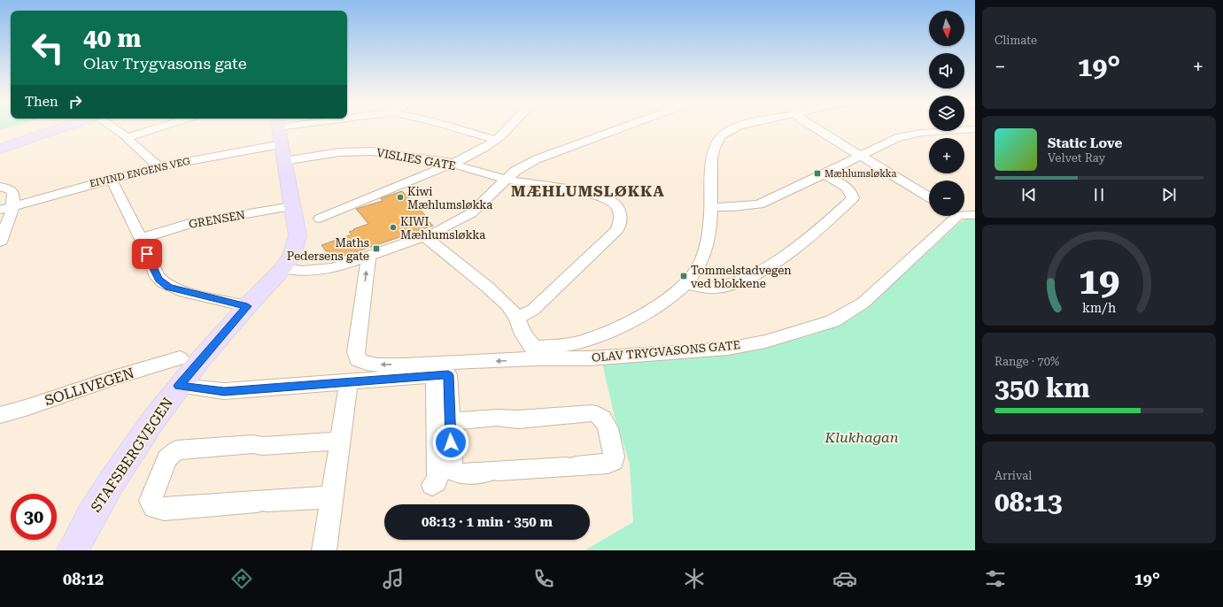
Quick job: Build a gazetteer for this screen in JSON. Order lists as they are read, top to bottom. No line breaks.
{"streets":{"main road":["STAFSBERGVEGEN"],"street":["VISLIES GATE","EIVIND ENGENS VEG","GRENSEN","OLAV TRYGVASONS GATE","SOLLIVEGEN"]},"crossings":[["VISLIES GATE","STAFSBERGVEGEN"],["EIVIND ENGENS VEG","STAFSBERGVEGEN"],["GRENSEN","STAFSBERGVEGEN"]],"districts":["MÆHLUMSLØKKA"],"parks":["Klukhagan"],"places":{"transit":["Mæhlumsløkka","Maths Pedersens gate","Tommelstadvegen ved blokkene"],"other":["Kiwi Mæhlumsløkka","KIWI Mæhlumsløkka"]},"north":"bottom","page":{"tile":["Climate",["Range · 70%","350 km"],["Arrival","08:13"]],"map_buttons":["+","−"],"turn":["40 m","Olav Trygvasons gate"],"heat":["−","19°","+"],"then":"Then","song":["Static Love","Velvet Ray"],"limit":"30","trip":"08:13 · 1 min · 350 m","tabs":["08:12","19°"],"gauge":["19","km/h"]}}
